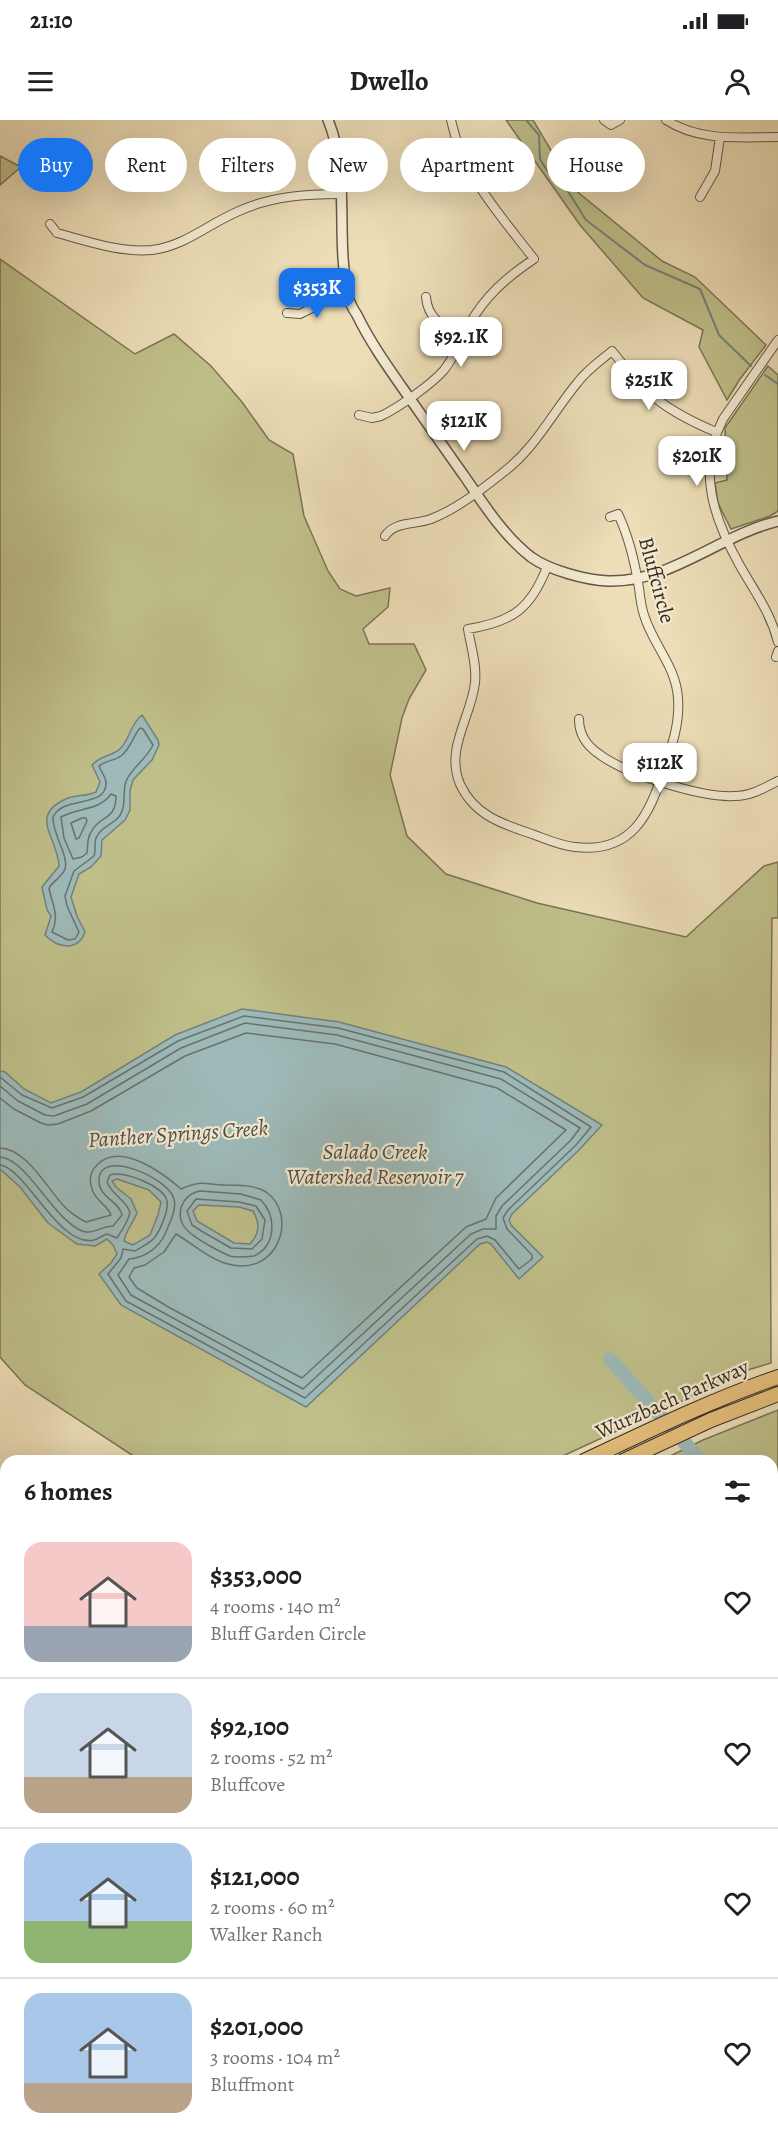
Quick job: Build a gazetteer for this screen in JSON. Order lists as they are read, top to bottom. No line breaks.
{"streets":{"highway":["Wurzbach Parkway"],"street":["Bluffcircle"]},"water":["Panther Springs Creek","Salado Creek Watershed Reservoir 7"],"page":{"status":"21:10","header":"Dwello","chip":["Buy","Rent","Filters","New","Apartment","House"],"price":["$353K","$92.1K","$251K","$121K","$201K","$112K"],"heading":"6 homes","list":[{"name":"$353,000","note":"4 rooms · 140 m² · Bluff Garden Circle"},{"name":"$92,100","note":"2 rooms · 52 m² · Bluffcove"},{"name":"$121,000","note":"2 rooms · 60 m² · Walker Ranch"},{"name":"$201,000","note":"3 rooms · 104 m² · Bluffmont"}]}}
